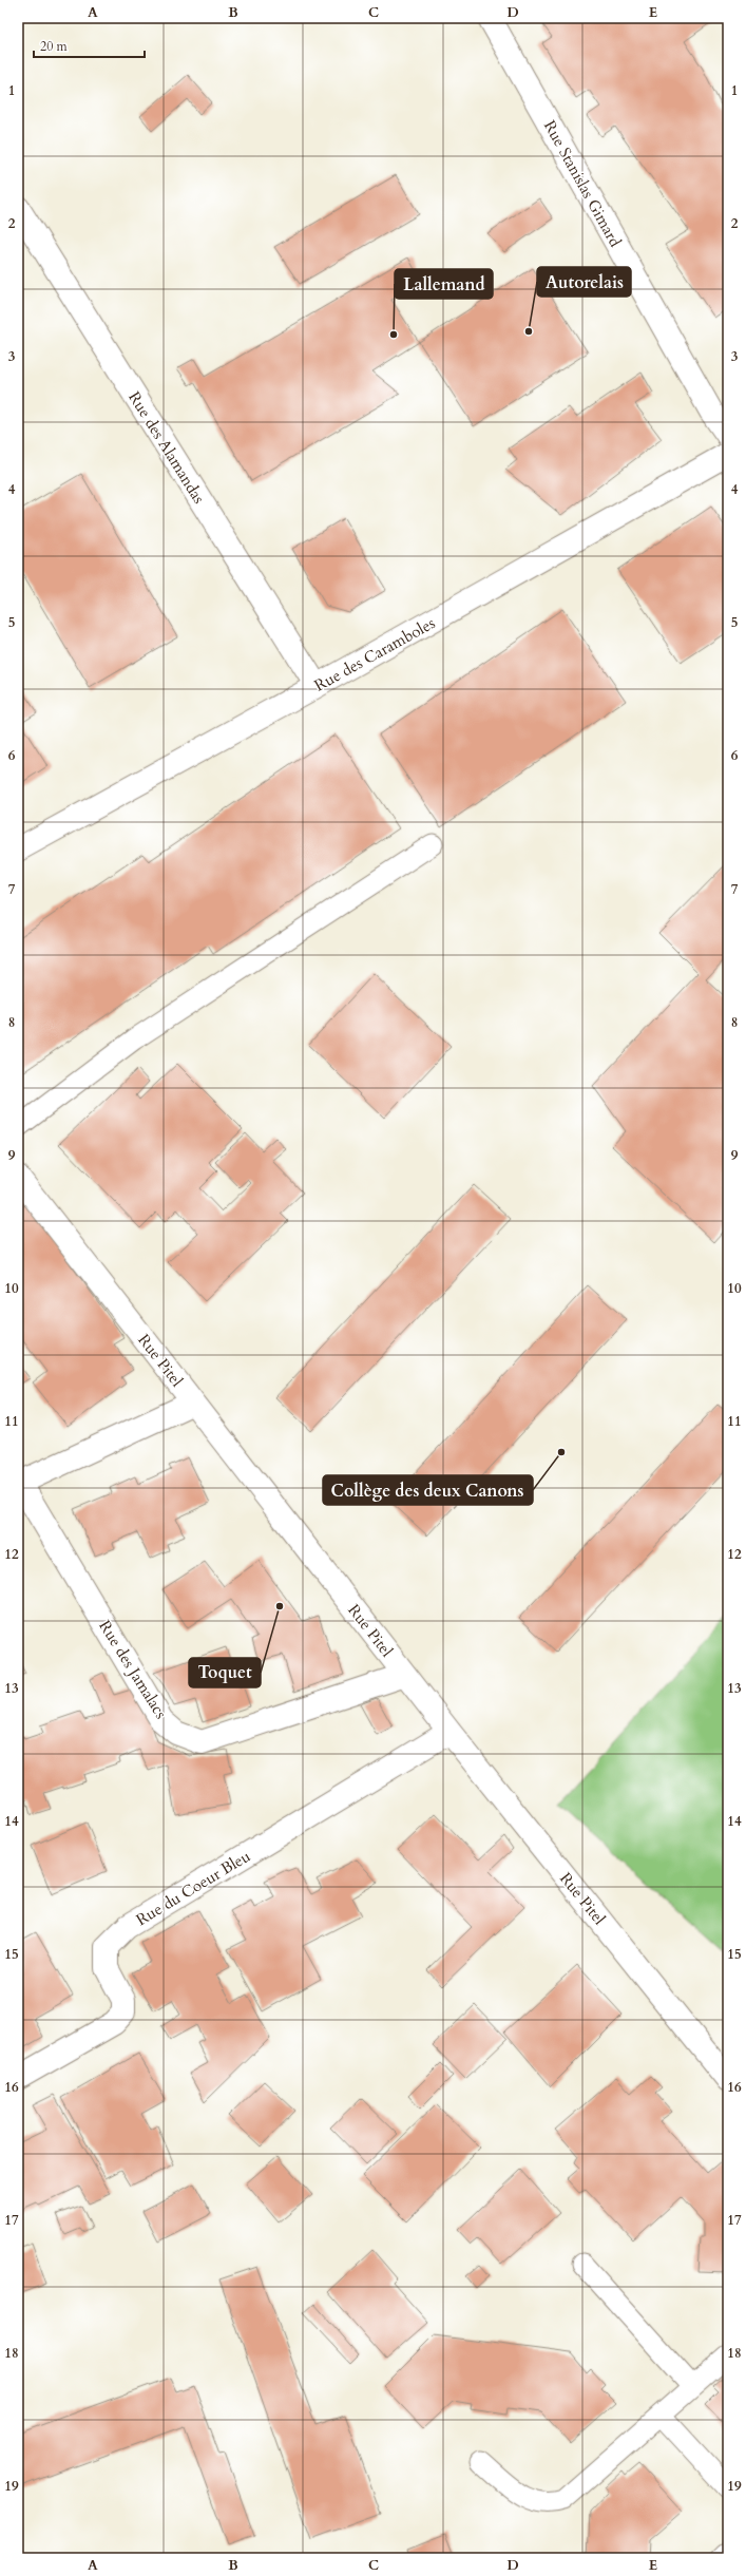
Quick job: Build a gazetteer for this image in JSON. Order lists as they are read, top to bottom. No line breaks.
{"streets":{"street":["Rue Stanislas Gimard","Rue des Alamandas","Rue des Caramboles","Rue Pitel","Rue des Jamalacs","Rue du Coeur Bleu"]},"crossings":[["Rue des Alamandas","Rue des Caramboles"],["Rue Pitel","Rue des Jamalacs"],["Rue Pitel","Rue du Coeur Bleu"]],"places":["Autorelais","Lallemand","Collège des deux Canons","Toquet"],"scale_bar":"20 m","grid":{"columns":["A","B","C","D","E"],"rows":["1","2","3","4","5","6","7","8","9","10","11","12","13","14","15","16","17","18","19"]}}
